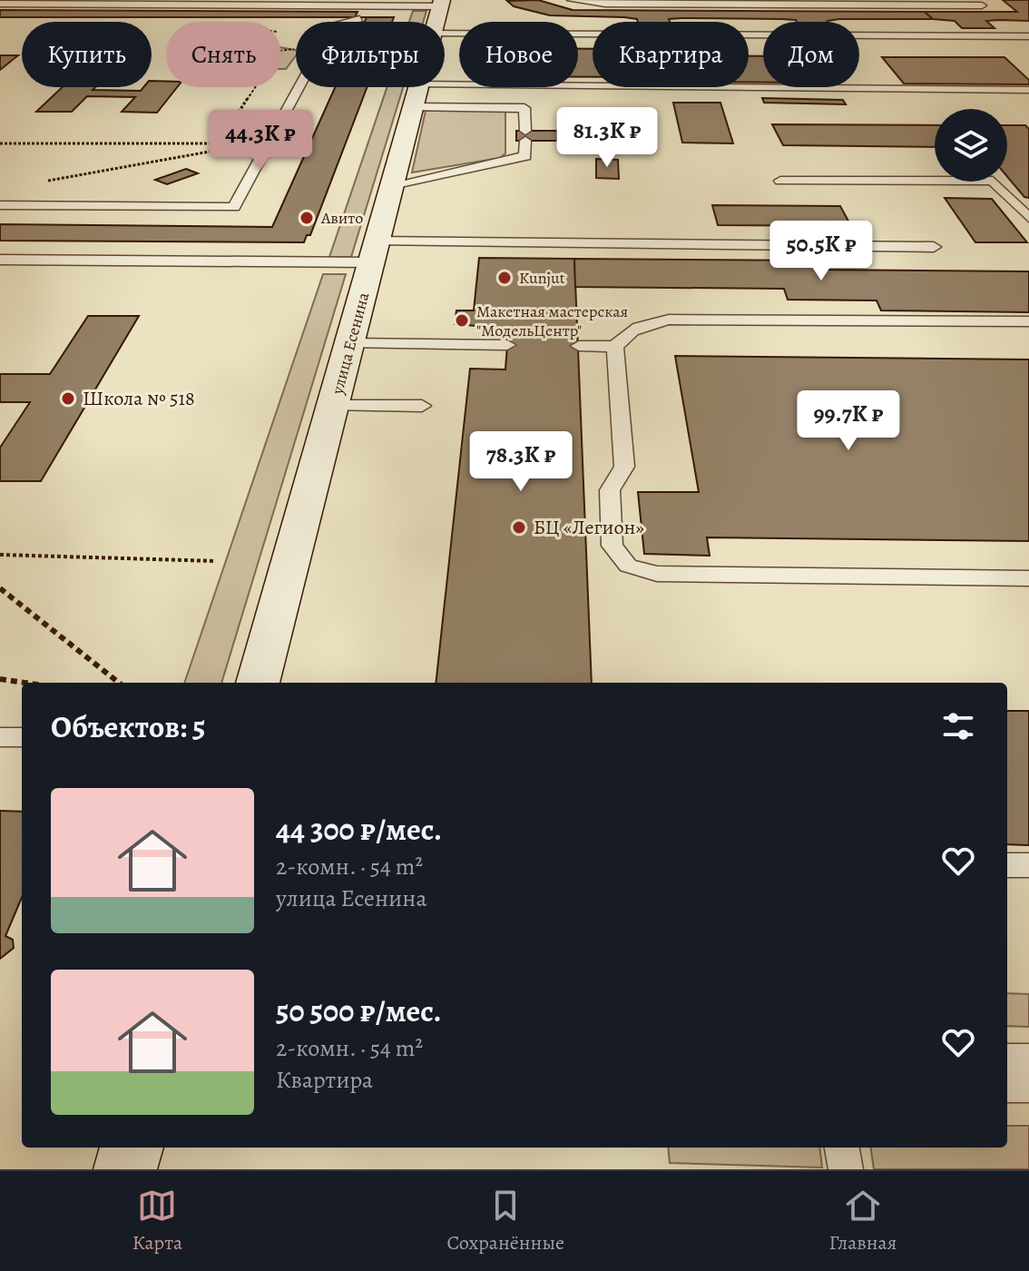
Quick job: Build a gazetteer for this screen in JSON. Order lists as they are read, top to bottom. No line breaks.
{"streets":{"street":["улица Есенина"]},"places":["Авито","Kunjut","Макетная мастерская \"МодельЦентр\"","Школа № 518","БЦ «Легион»"],"page":{"chip":["Купить","Снять","Фильтры","Новое","Квартира","Дом"],"price":["81.3K ₽","44.3K ₽","50.5K ₽","99.7K ₽","78.3K ₽"],"heading":"Объектов: 5","list":[{"name":"44 300 ₽/мес.","note":"2-комн. · 54 m² · улица Есенина"},{"name":"50 500 ₽/мес.","note":"2-комн. · 54 m² · Квартира"}],"tabs":["Карта","Сохранённые","Главная"]}}
